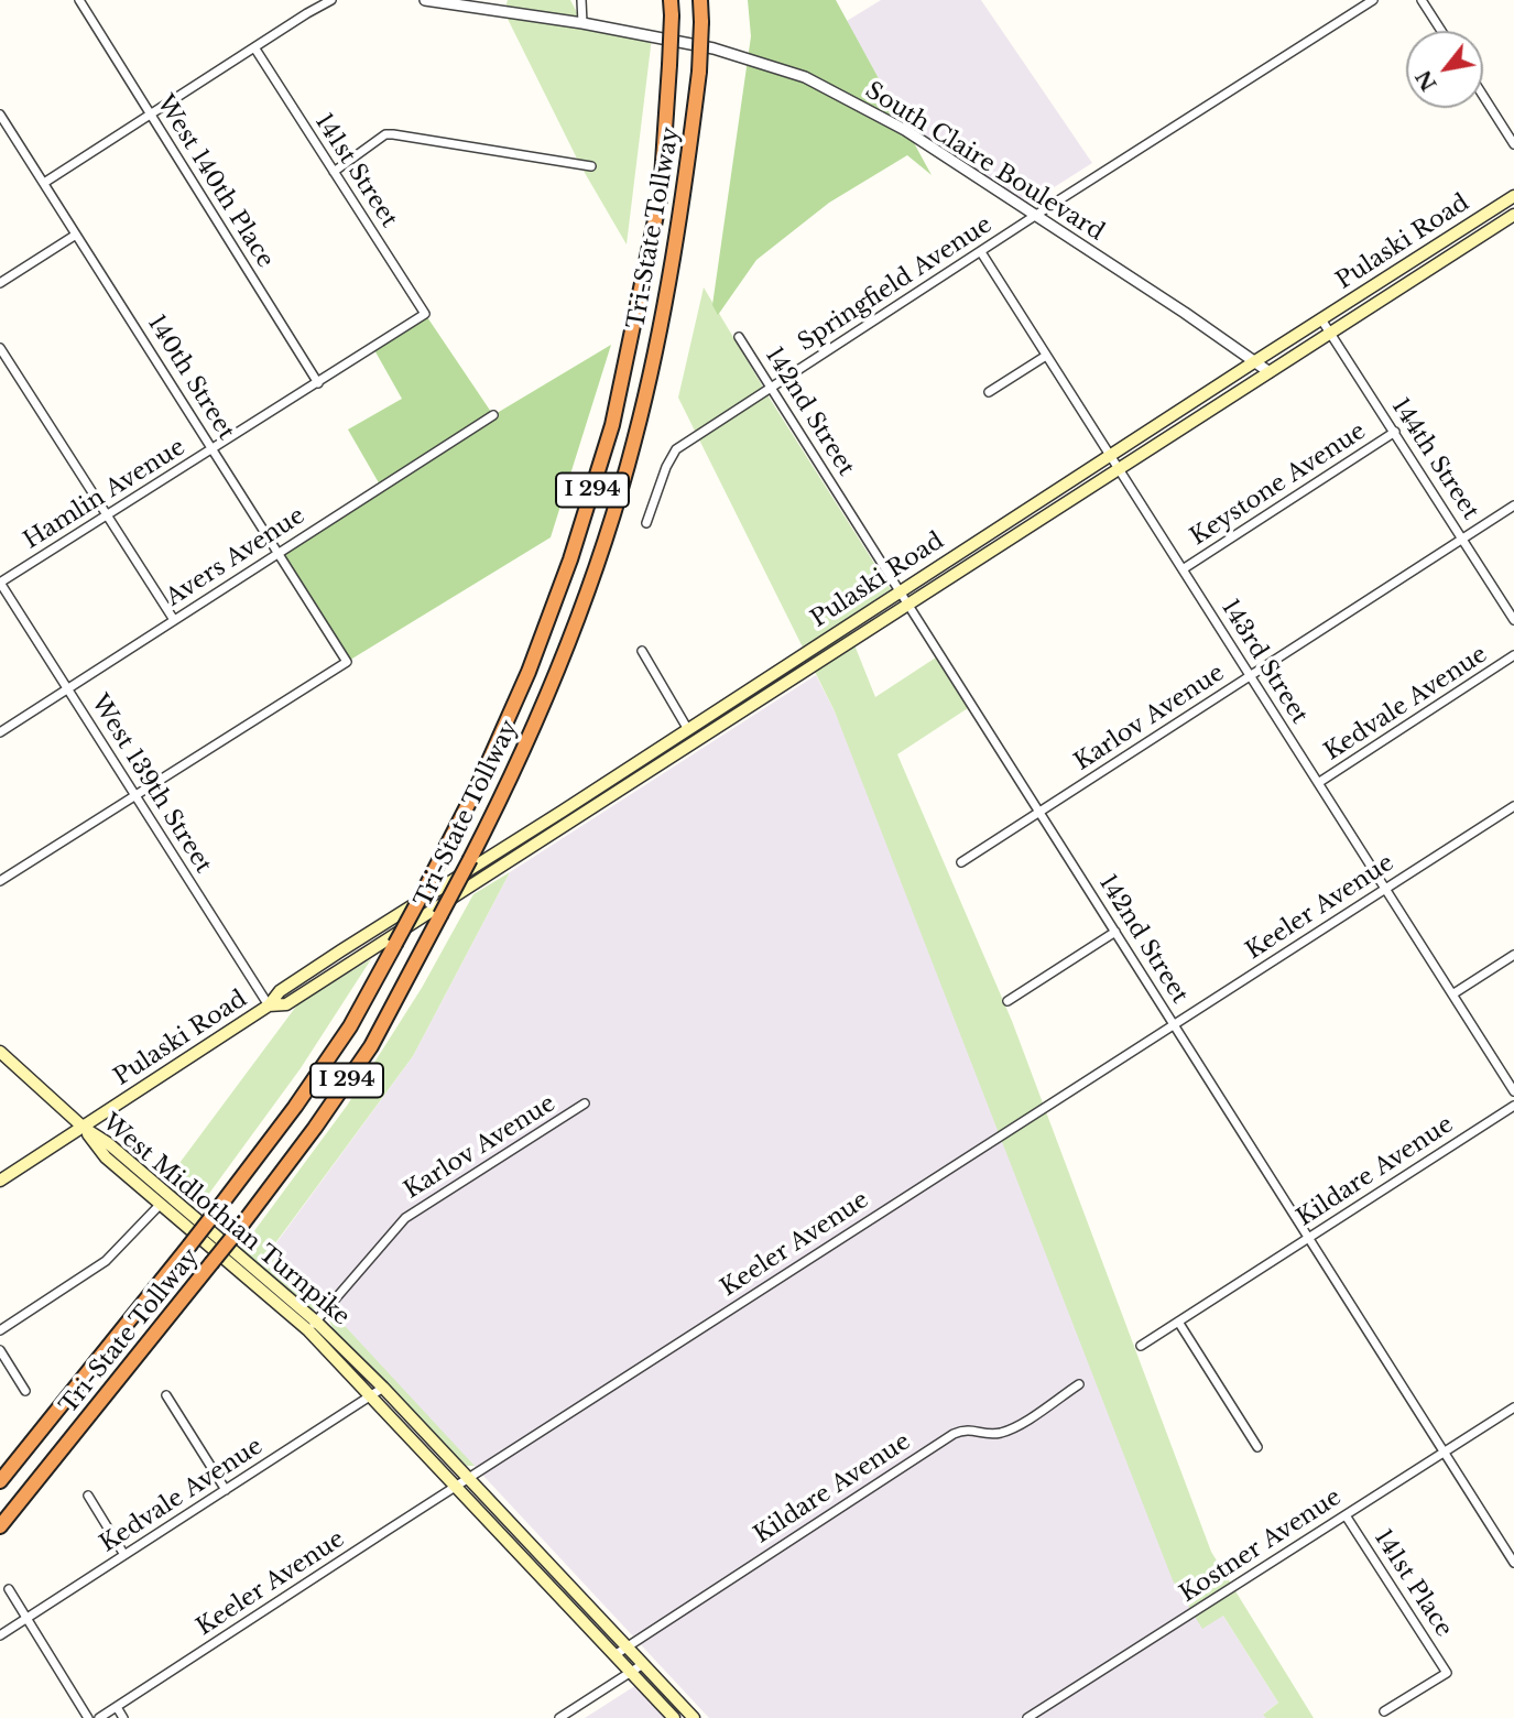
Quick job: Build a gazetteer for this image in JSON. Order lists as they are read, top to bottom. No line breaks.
{"streets":{"highway":["Tri-State Tollway","I 294"],"main road":["Pulaski Road","West Midlothian Turnpike"],"street":["South Claire Boulevard","141st Street","West 140th Place","Springfield Avenue","140th Street","142nd Street","144th Street","Keystone Avenue","Hamlin Avenue","Avers Avenue","143rd Street","Kedvale Avenue","Karlov Avenue","West 139th Street","Keeler Avenue","Kildare Avenue","Kostner Avenue","141st Place"]},"crossings":[["South Claire Boulevard","Pulaski Road"],["South Claire Boulevard","Springfield Avenue"],["141st Street","Hamlin Avenue"],["West 140th Place","Hamlin Avenue"],["Pulaski Road","142nd Street"],["Pulaski Road","144th Street"],["Pulaski Road","143rd Street"],["Pulaski Road","West 139th Street"],["Pulaski Road","West Midlothian Turnpike"],["Springfield Avenue","142nd Street"],["Springfield Avenue","143rd Street"],["140th Street","Hamlin Avenue"],["140th Street","Avers Avenue"],["140th Street","West 139th Street"],["142nd Street","Karlov Avenue"],["142nd Street","Keeler Avenue"],["142nd Street","Kildare Avenue"],["142nd Street","Kostner Avenue"],["144th Street","Keystone Avenue"],["144th Street","Karlov Avenue"],["Keystone Avenue","143rd Street"],["Hamlin Avenue","West 139th Street"],["Avers Avenue","West 139th Street"],["143rd Street","Kedvale Avenue"],["143rd Street","Karlov Avenue"],["143rd Street","Keeler Avenue"],["Kedvale Avenue","West Midlothian Turnpike"],["Karlov Avenue","West Midlothian Turnpike"],["Keeler Avenue","West Midlothian Turnpike"],["Kildare Avenue","West Midlothian Turnpike"],["Kostner Avenue","141st Place"]],"north":"bottom left"}
